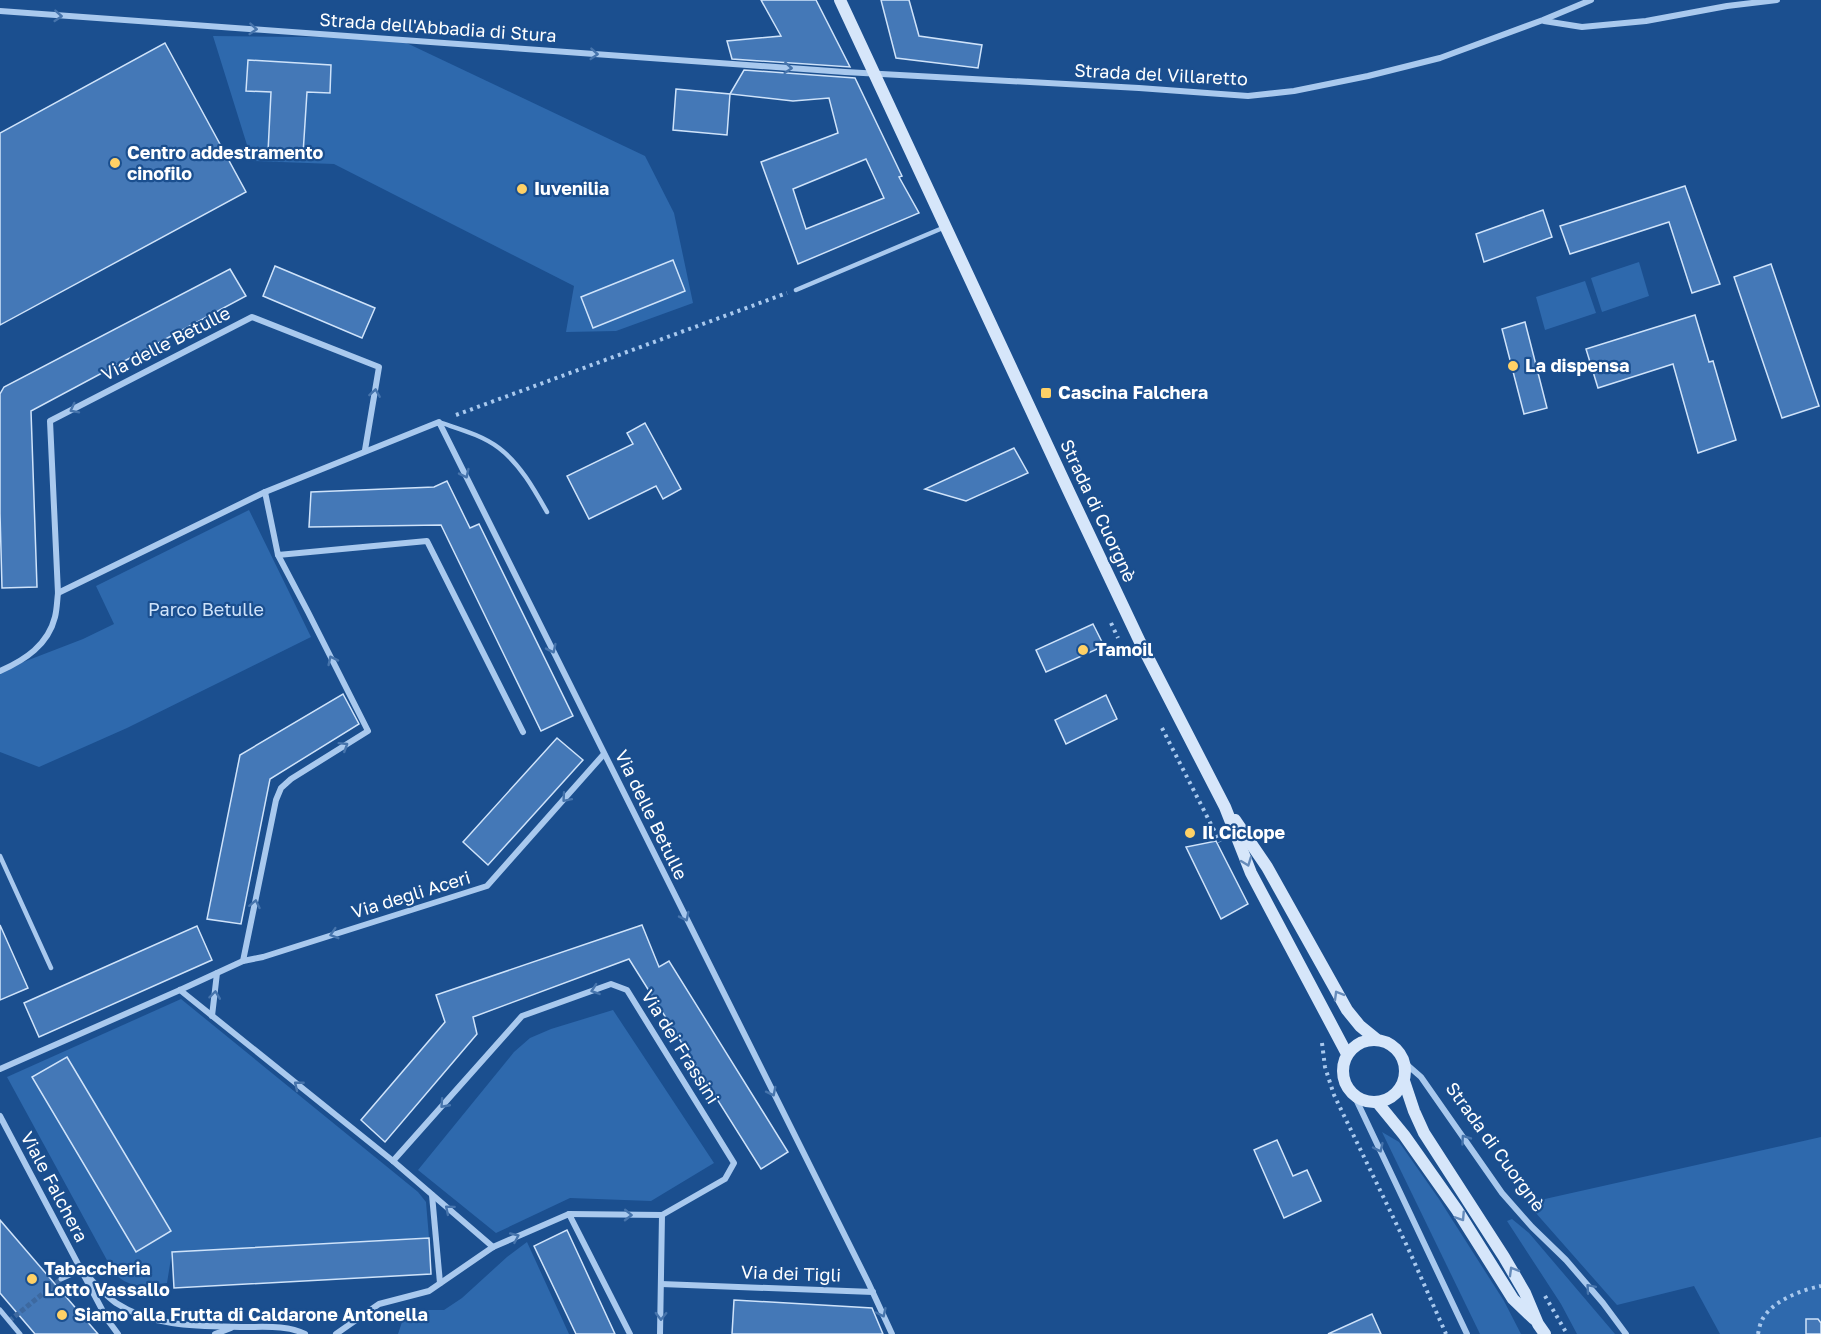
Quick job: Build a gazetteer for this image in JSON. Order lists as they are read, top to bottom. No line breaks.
{"streets":{"main road":["Strada di Cuorgnè"],"street":["Strada dell'Abbadia di Stura","Strada del Villaretto","Via delle Betulle","Via degli Aceri","Via dei Frassini","Viale Falchera","Via dei Tigli"]},"crossings":[["Strada dell'Abbadia di Stura","Strada del Villaretto"],["Strada dell'Abbadia di Stura","Strada di Cuorgnè"],["Strada del Villaretto","Strada di Cuorgnè"],["Via delle Betulle","Via degli Aceri"],["Via delle Betulle","Via dei Tigli"]],"one_way":["Strada dell'Abbadia di Stura","Via degli Aceri"],"parks":["Parco Betulle"],"places":{"other":["Centro addestramento cinofilo","Iuvenilia","La dispensa","Tamoil","Il Ciclope","Tabaccheria Lotto Vassallo","Siamo alla Frutta di Caldarone Antonella"],"transit":["Cascina Falchera"]}}
